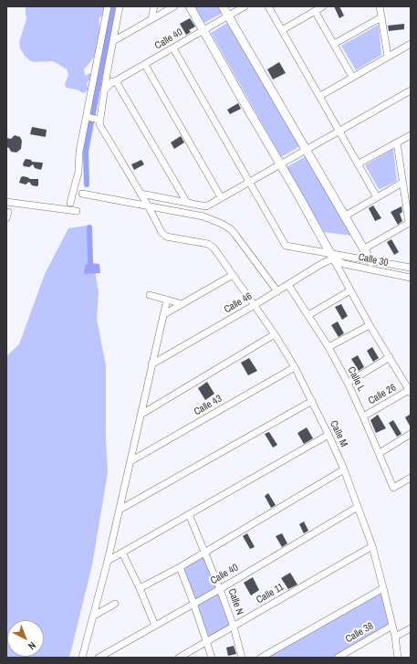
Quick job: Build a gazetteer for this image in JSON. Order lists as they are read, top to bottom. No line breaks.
{"streets":{"street":["Calle 40","Calle 30","Calle 46","Calle L","Calle 26","Calle 43","Calle M","Calle 11","Calle N","Calle 38"]},"crossings":[["Calle 40","Calle M"],["Calle 40","Calle N"],["Calle 46","Calle L"],["Calle 46","Calle M"],["Calle L","Calle 26"],["Calle 43","Calle M"],["Calle M","Calle 11"],["Calle M","Calle 38"],["Calle 11","Calle N"]],"north":"bottom right"}
